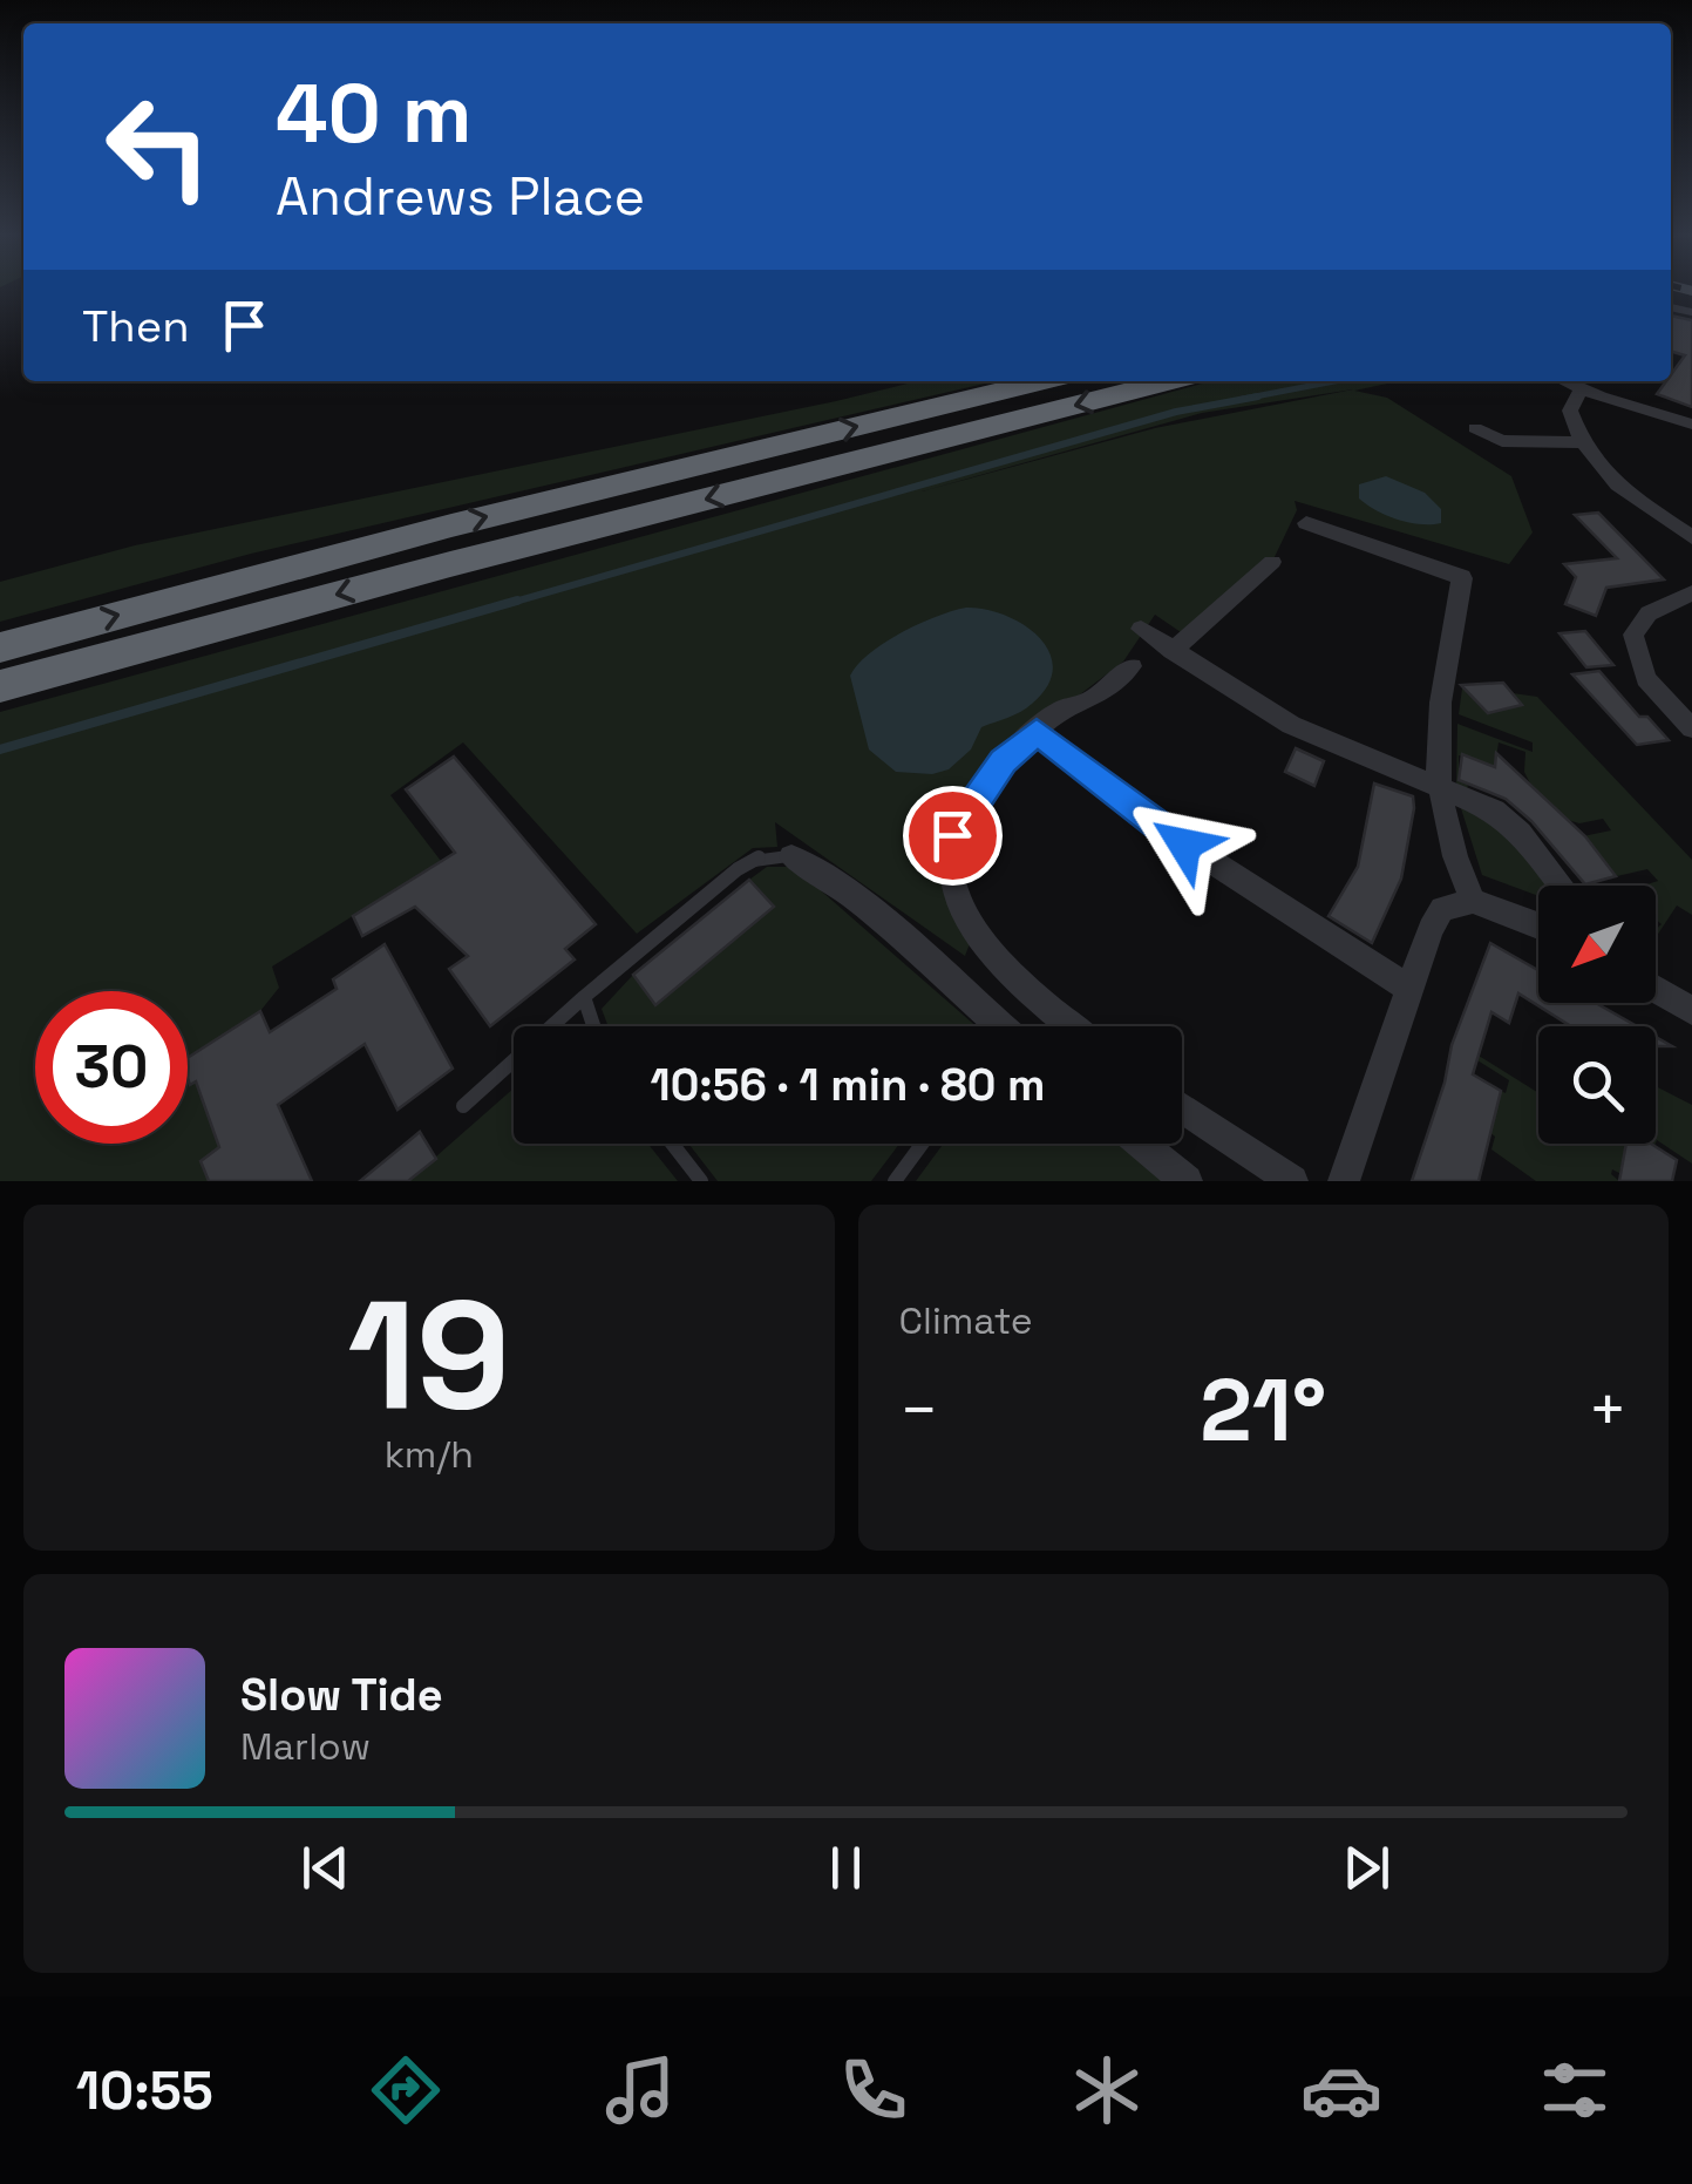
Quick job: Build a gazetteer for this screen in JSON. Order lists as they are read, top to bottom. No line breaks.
{"north":"bottom left","page":{"turn":["40 m","Andrews Place"],"then":"Then","limit":"30","trip":"10:56 · 1 min · 80 m","tile":[["19","km/h"],"Climate"],"heat":["−","21°","+"],"song":["Slow Tide","Marlow"],"tabs":"10:55"}}
